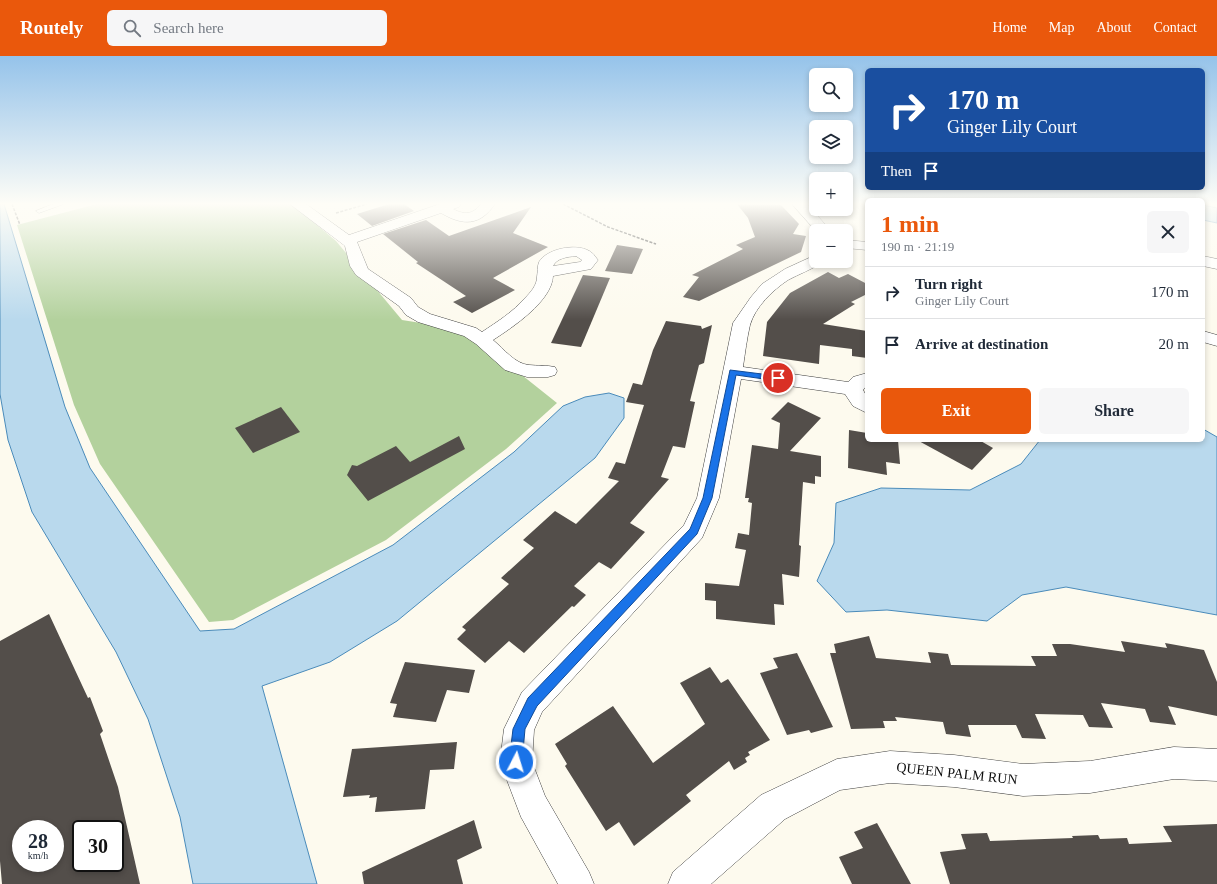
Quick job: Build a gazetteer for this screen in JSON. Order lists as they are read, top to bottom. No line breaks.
{"streets":{"street":["QUEEN PALM RUN"]},"page":{"header":"Routely","search":"Search here","nav":["Home","Map","About","Contact"],"map_buttons":["+","−"],"turn":["170 m","Ginger Lily Court"],"then":"Then","heading":["1 min","190 m · 21:19"],"list":[{"name":"Turn right","note":"Ginger Lily Court","value":"170 m"},{"name":"Arrive at destination","value":"20 m"}],"buttons":["Exit","Share"],"speed":"28 km/h","limit":"30"}}
